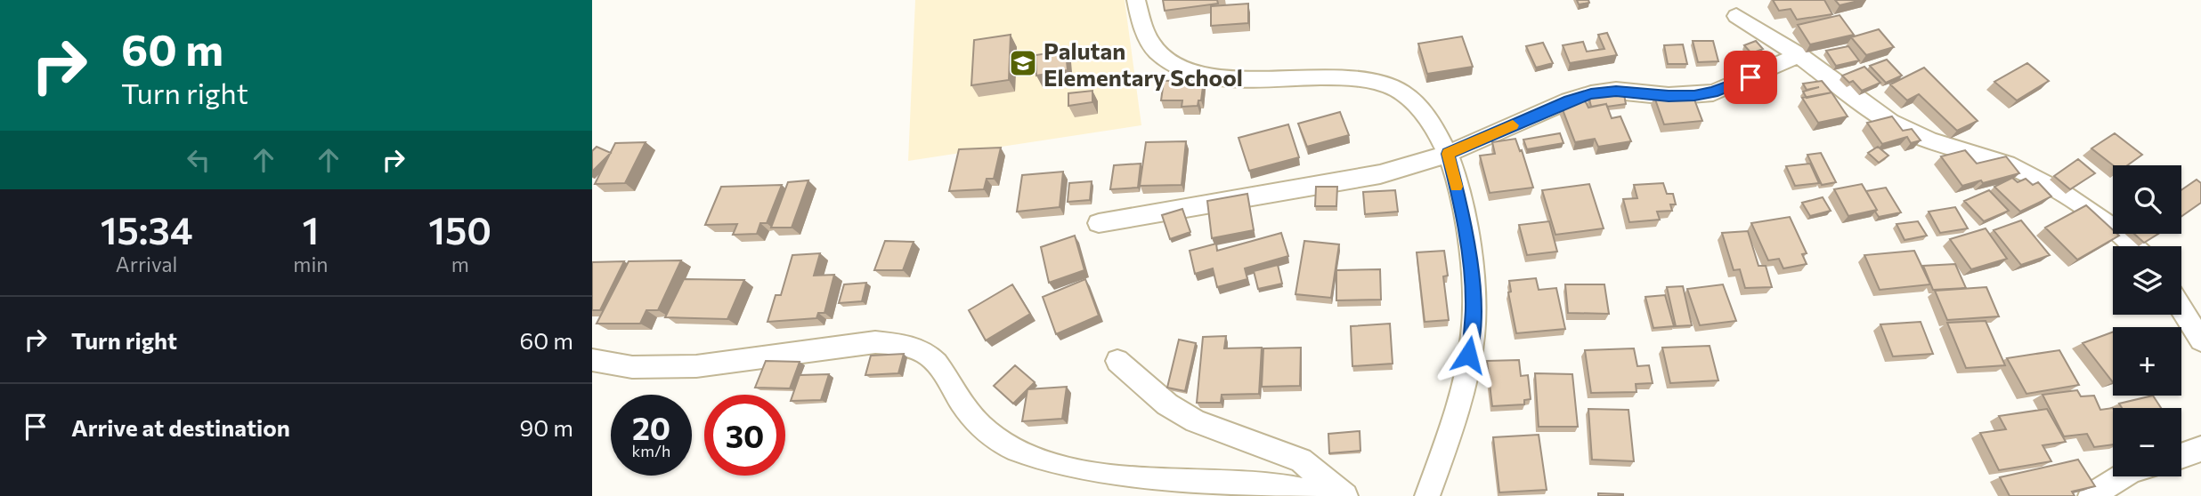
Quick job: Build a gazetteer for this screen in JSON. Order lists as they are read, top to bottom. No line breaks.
{"places":{"school or university":["Palutan Elementary School"]},"page":{"turn":["60 m","Turn right"],"map_buttons":["+","−"],"eta":["15:34","Arrival","1","min","150","m"],"list":[{"name":"Turn right","value":"60 m"},{"name":"Arrive at destination","value":"90 m"}],"speed":"20 km/h","limit":"30"}}
